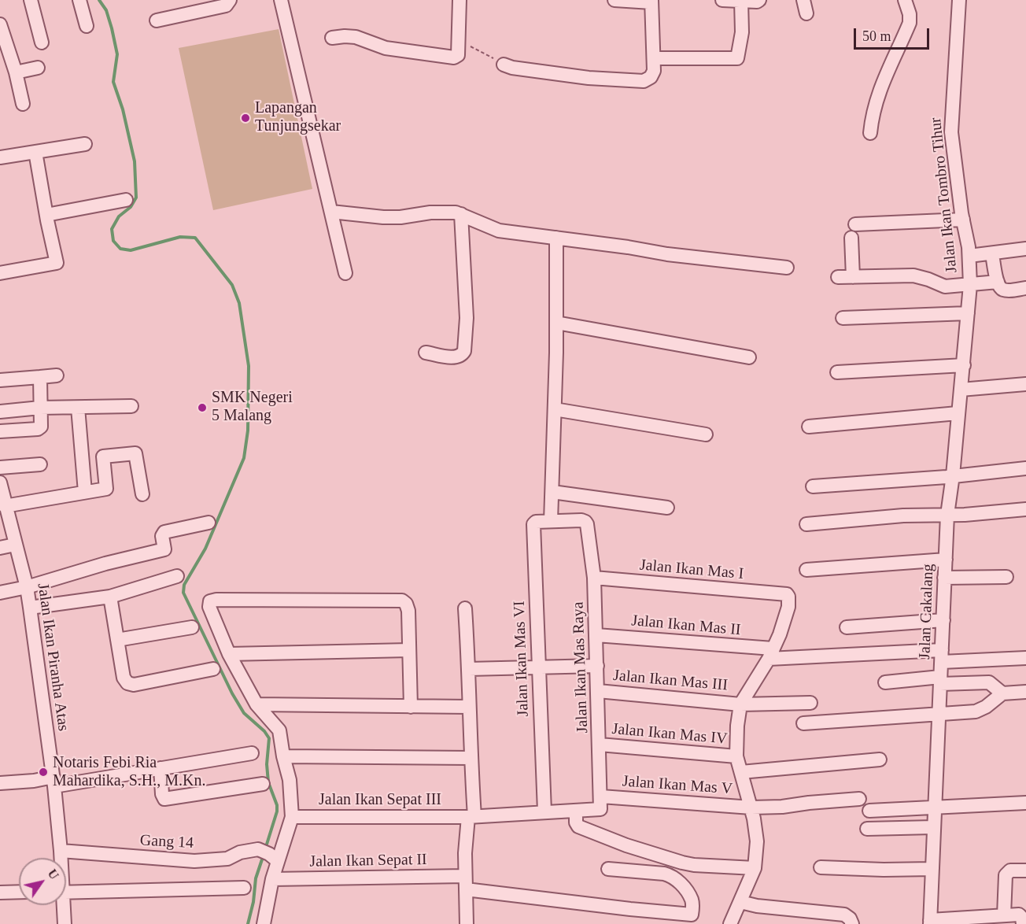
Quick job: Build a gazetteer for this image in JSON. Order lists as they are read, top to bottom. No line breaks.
{"streets":{"street":["Jalan Ikan Tombro Tihur","Jalan Ikan Mas I","Jalan Cakalang","Jalan Ikan Mas II","Jalan Ikan Piranha Atas","Jalan Ikan Mas VI","Jalan Ikan Mas Raya","Jalan Ikan Mas III","Jalan Ikan Mas IV","Jalan Ikan Mas V","Jalan Ikan Sepat III","Gang 14","Jalan Ikan Sepat II"]},"crossings":[["Jalan Ikan Tombro Tihur","Jalan Cakalang"],["Jalan Ikan Mas I","Jalan Ikan Mas II"],["Jalan Ikan Mas I","Jalan Ikan Mas Raya"],["Jalan Cakalang","Jalan Ikan Mas II"],["Jalan Ikan Mas II","Jalan Ikan Mas Raya"],["Jalan Ikan Piranha Atas","Gang 14"],["Jalan Ikan Mas VI","Jalan Ikan Mas Raya"],["Jalan Ikan Mas VI","Jalan Ikan Mas V"],["Jalan Ikan Mas VI","Jalan Ikan Sepat III"],["Jalan Ikan Mas Raya","Jalan Ikan Mas III"],["Jalan Ikan Mas Raya","Jalan Ikan Mas IV"],["Jalan Ikan Mas Raya","Jalan Ikan Mas V"],["Jalan Ikan Mas V","Jalan Ikan Sepat III"]],"places":["Lapangan Tunjungsekar","SMK Negeri 5 Malang","Notaris Febi Ria Mahardika, S.H., M.Kn."],"scale_bar":"50 m","north":"top right"}
